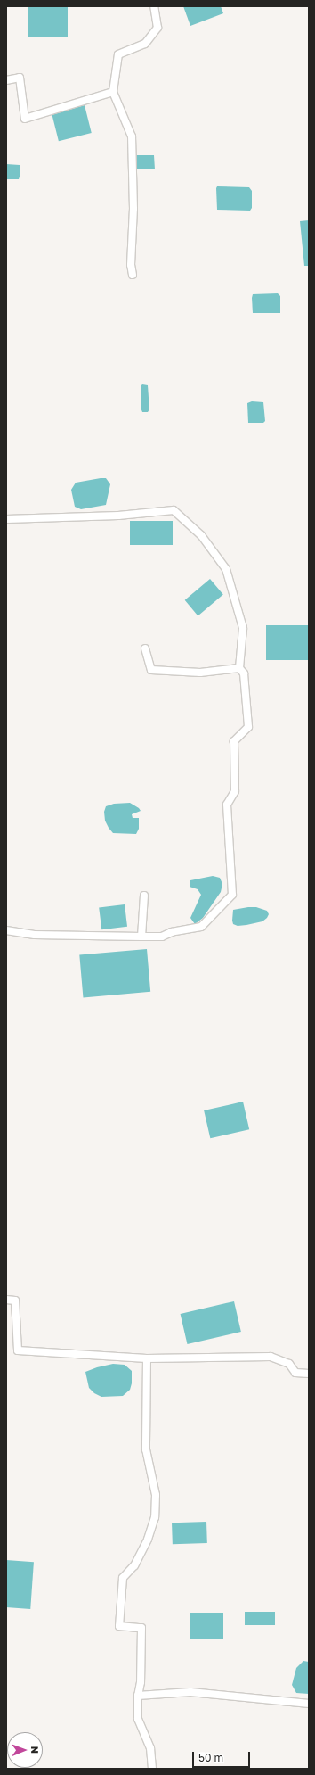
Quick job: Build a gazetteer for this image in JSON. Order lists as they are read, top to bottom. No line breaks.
{"scale_bar":"50 m","north":"right"}
